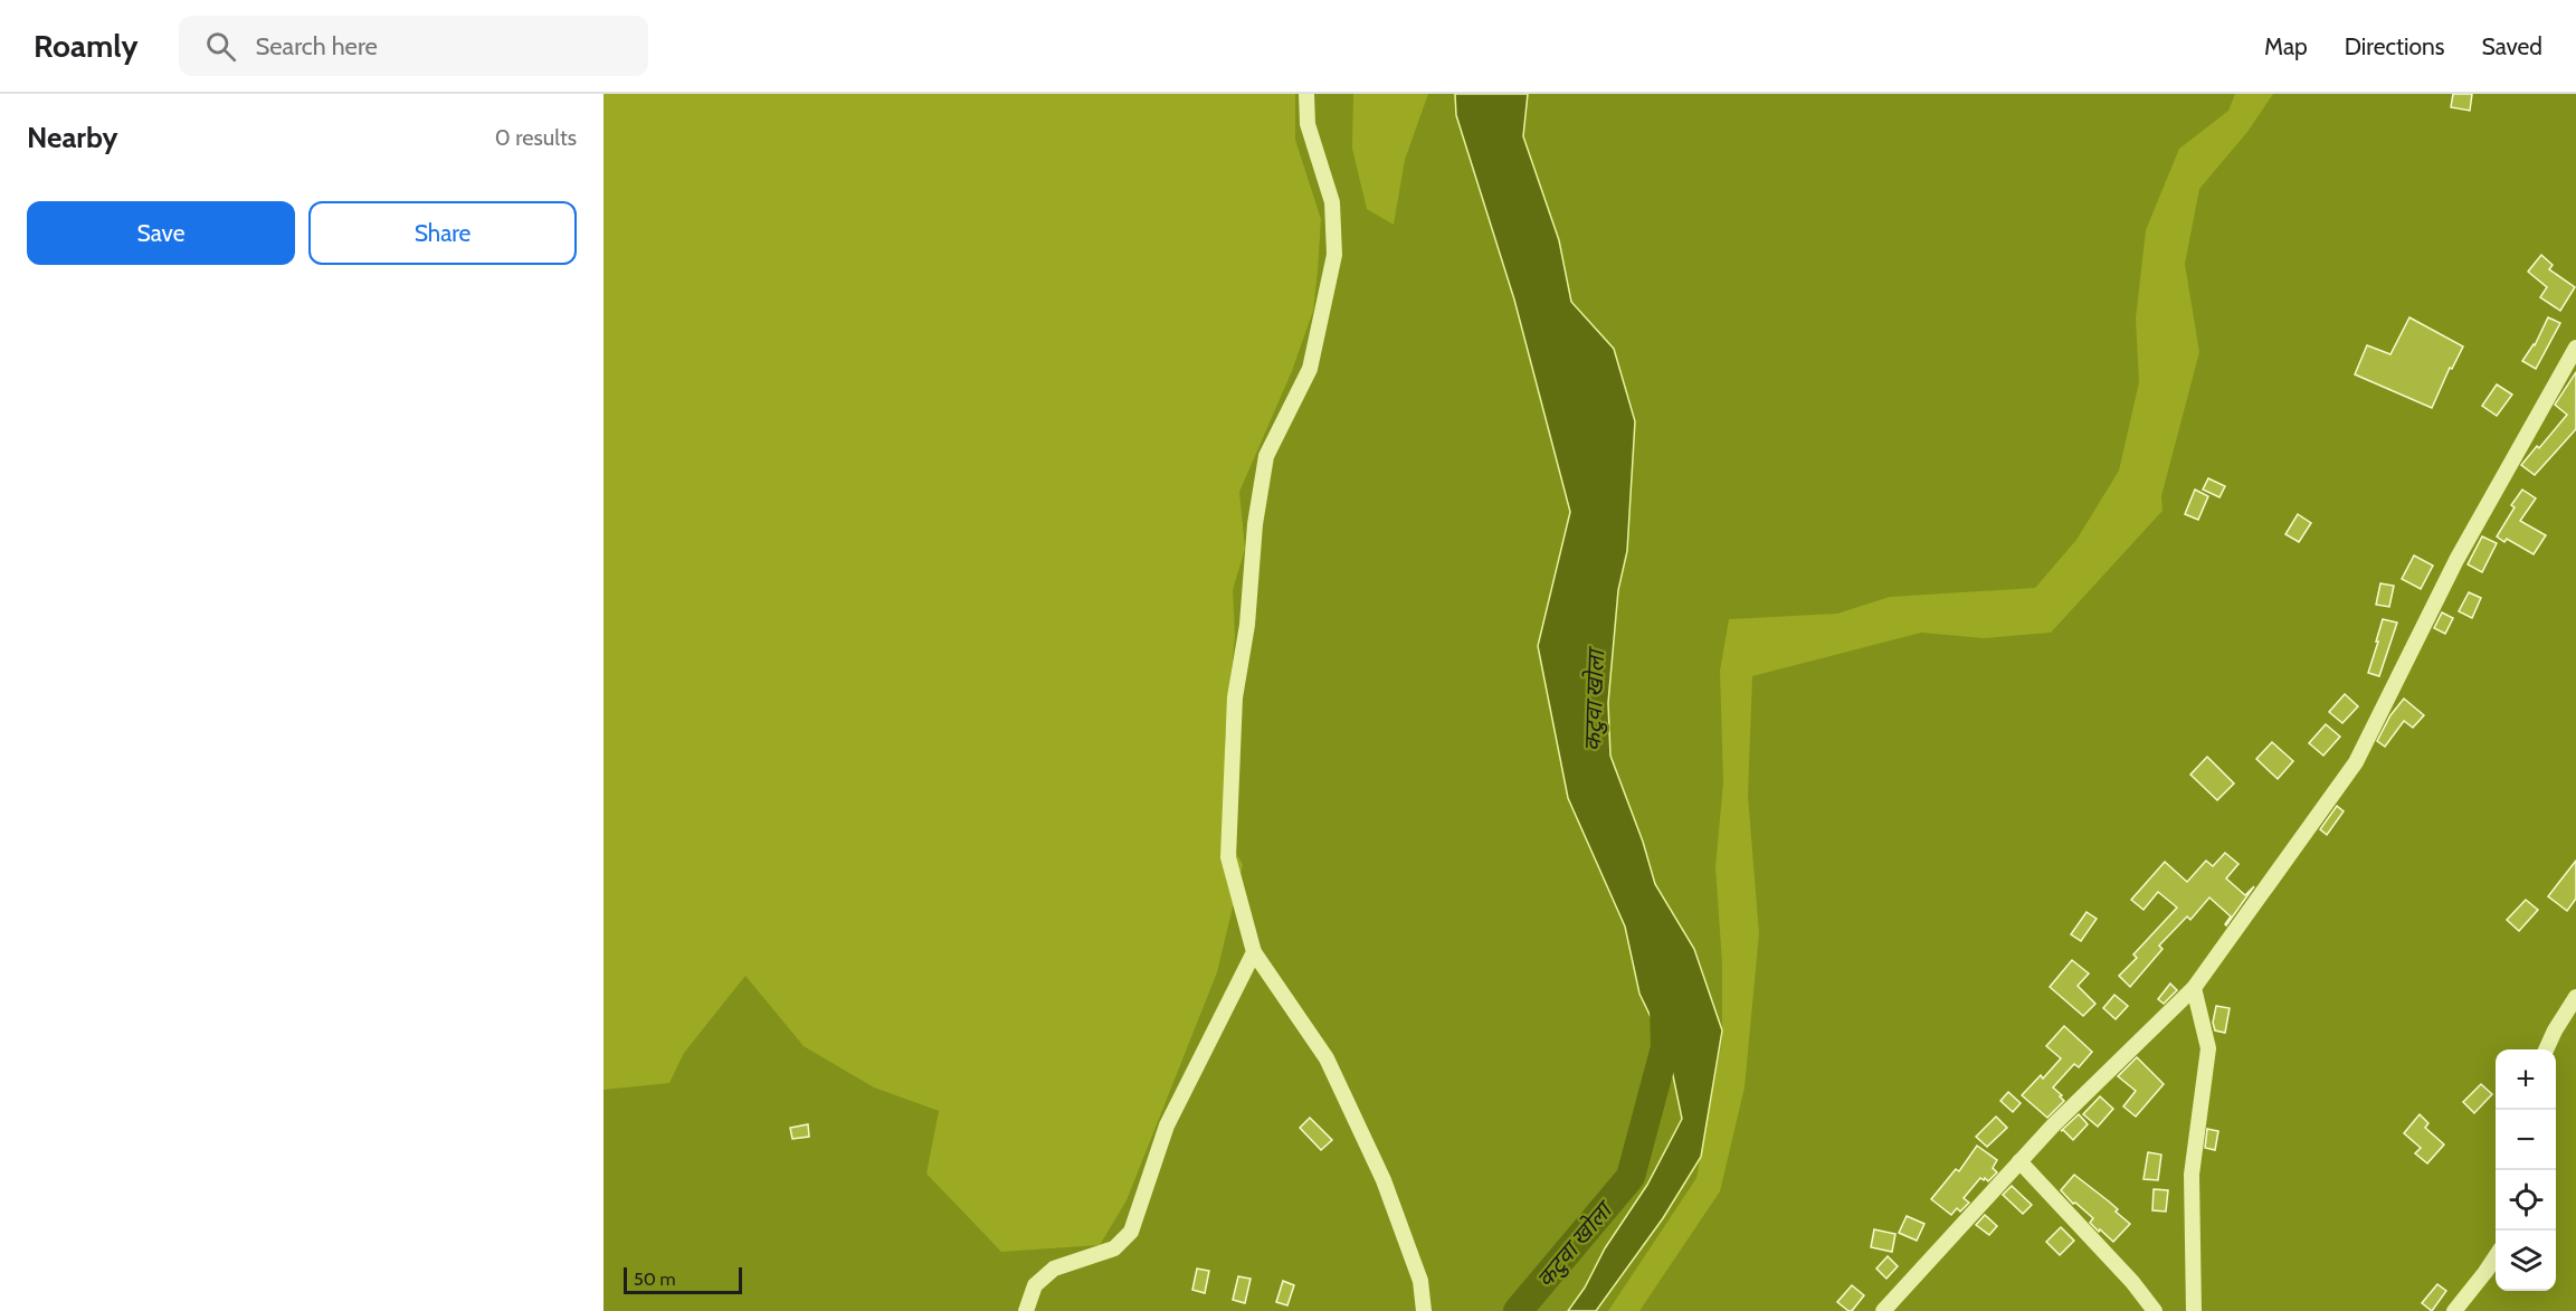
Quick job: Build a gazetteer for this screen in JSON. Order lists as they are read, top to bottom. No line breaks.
{"water":["कटुवा खोला"],"scale_bar":"50 m","page":{"header":"Roamly","search":"Search here","nav":["Map","Directions","Saved"],"heading":["Nearby","0 results"],"buttons":["Save","Share"],"map_buttons":["+","−"],"scale":"50 m"}}
